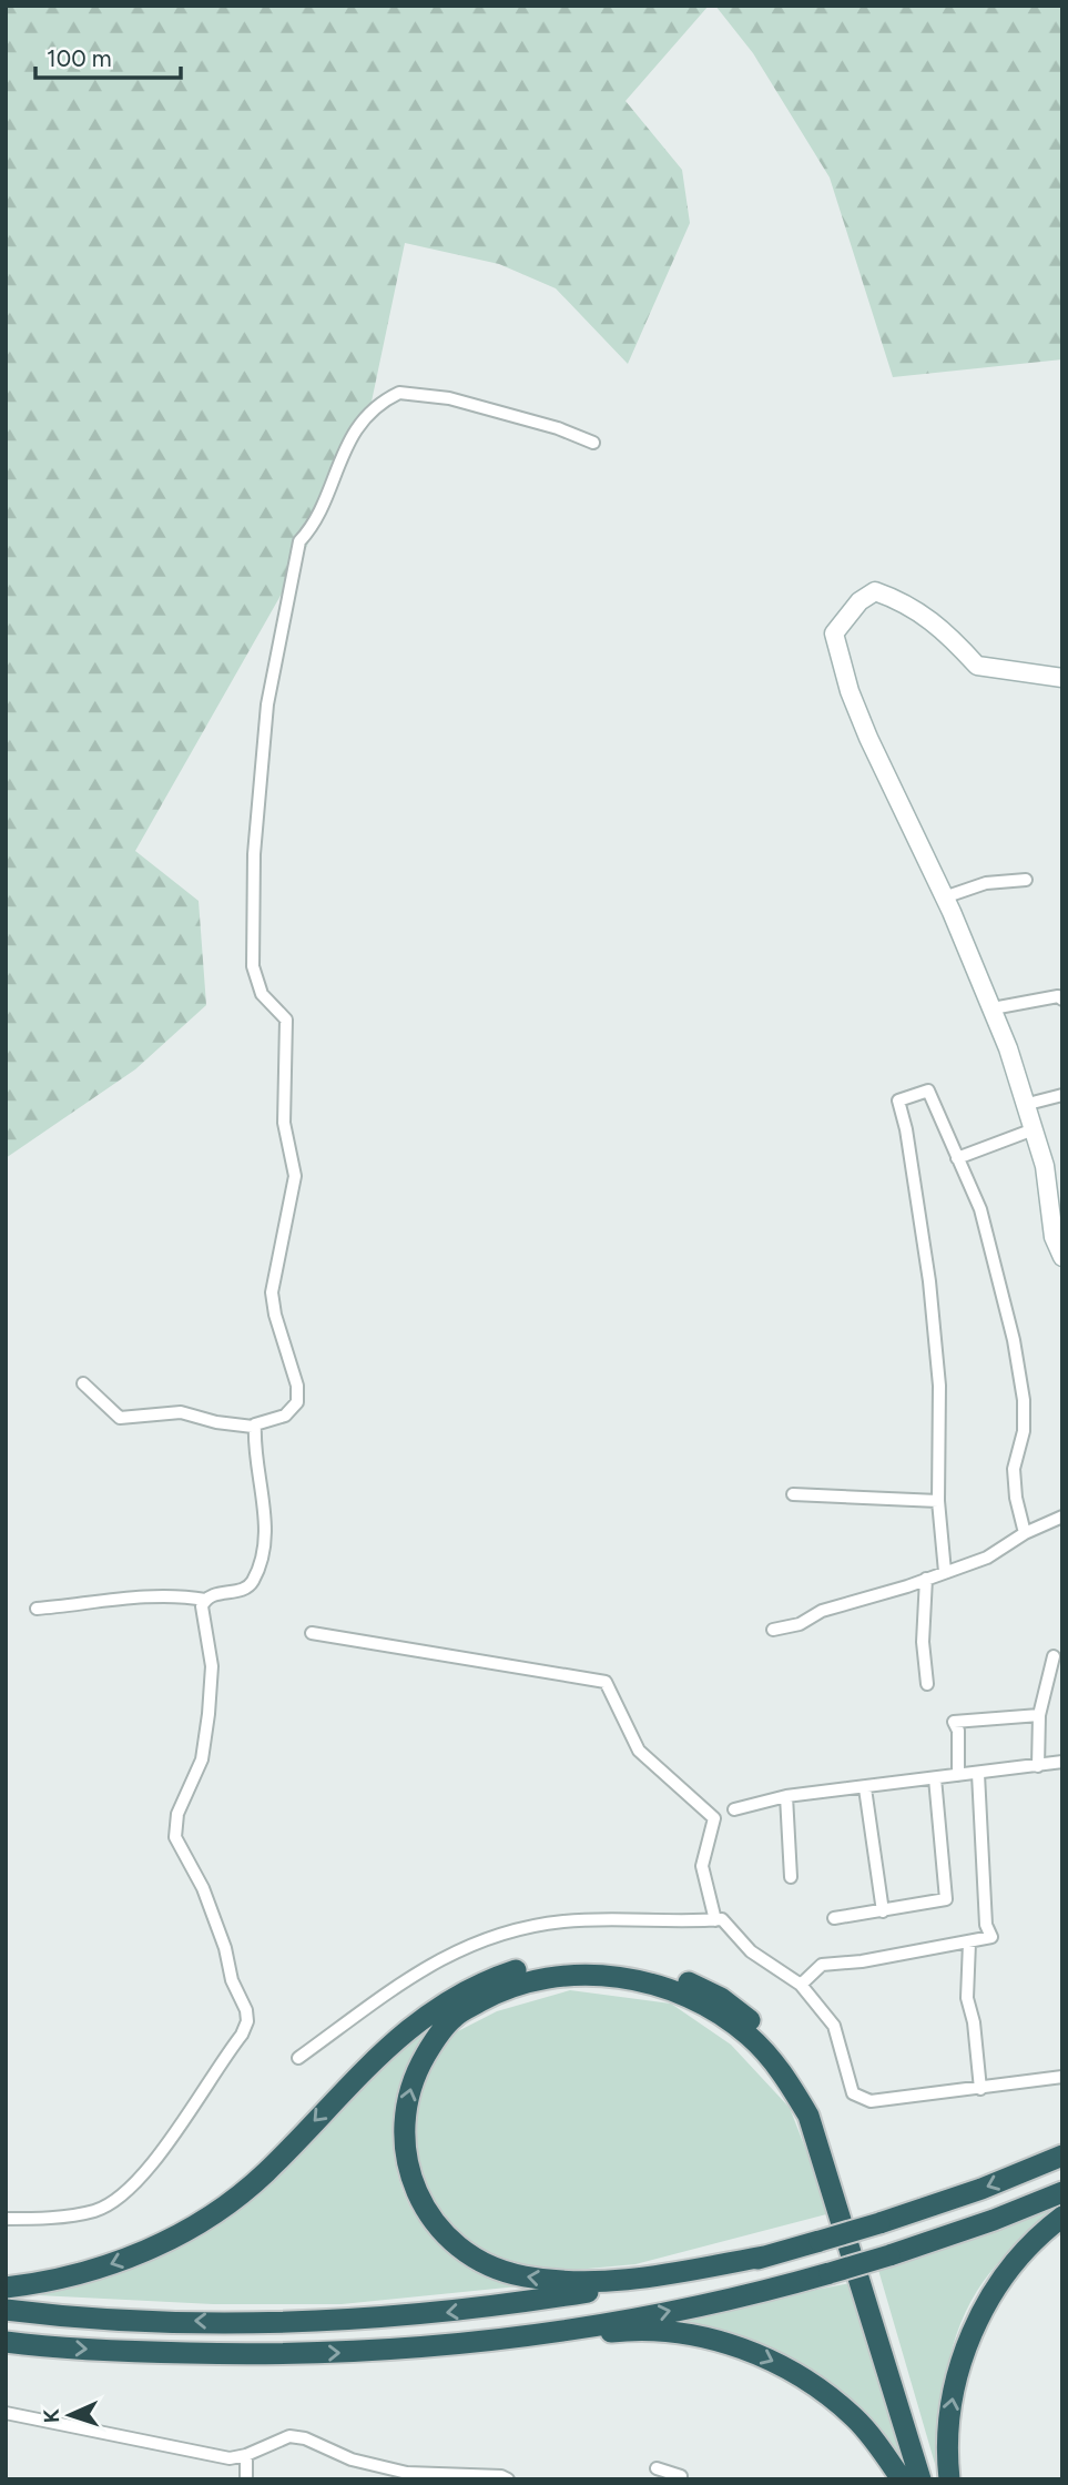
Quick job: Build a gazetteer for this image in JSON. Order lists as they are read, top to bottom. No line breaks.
{"scale_bar":"100 m","north":"left"}
